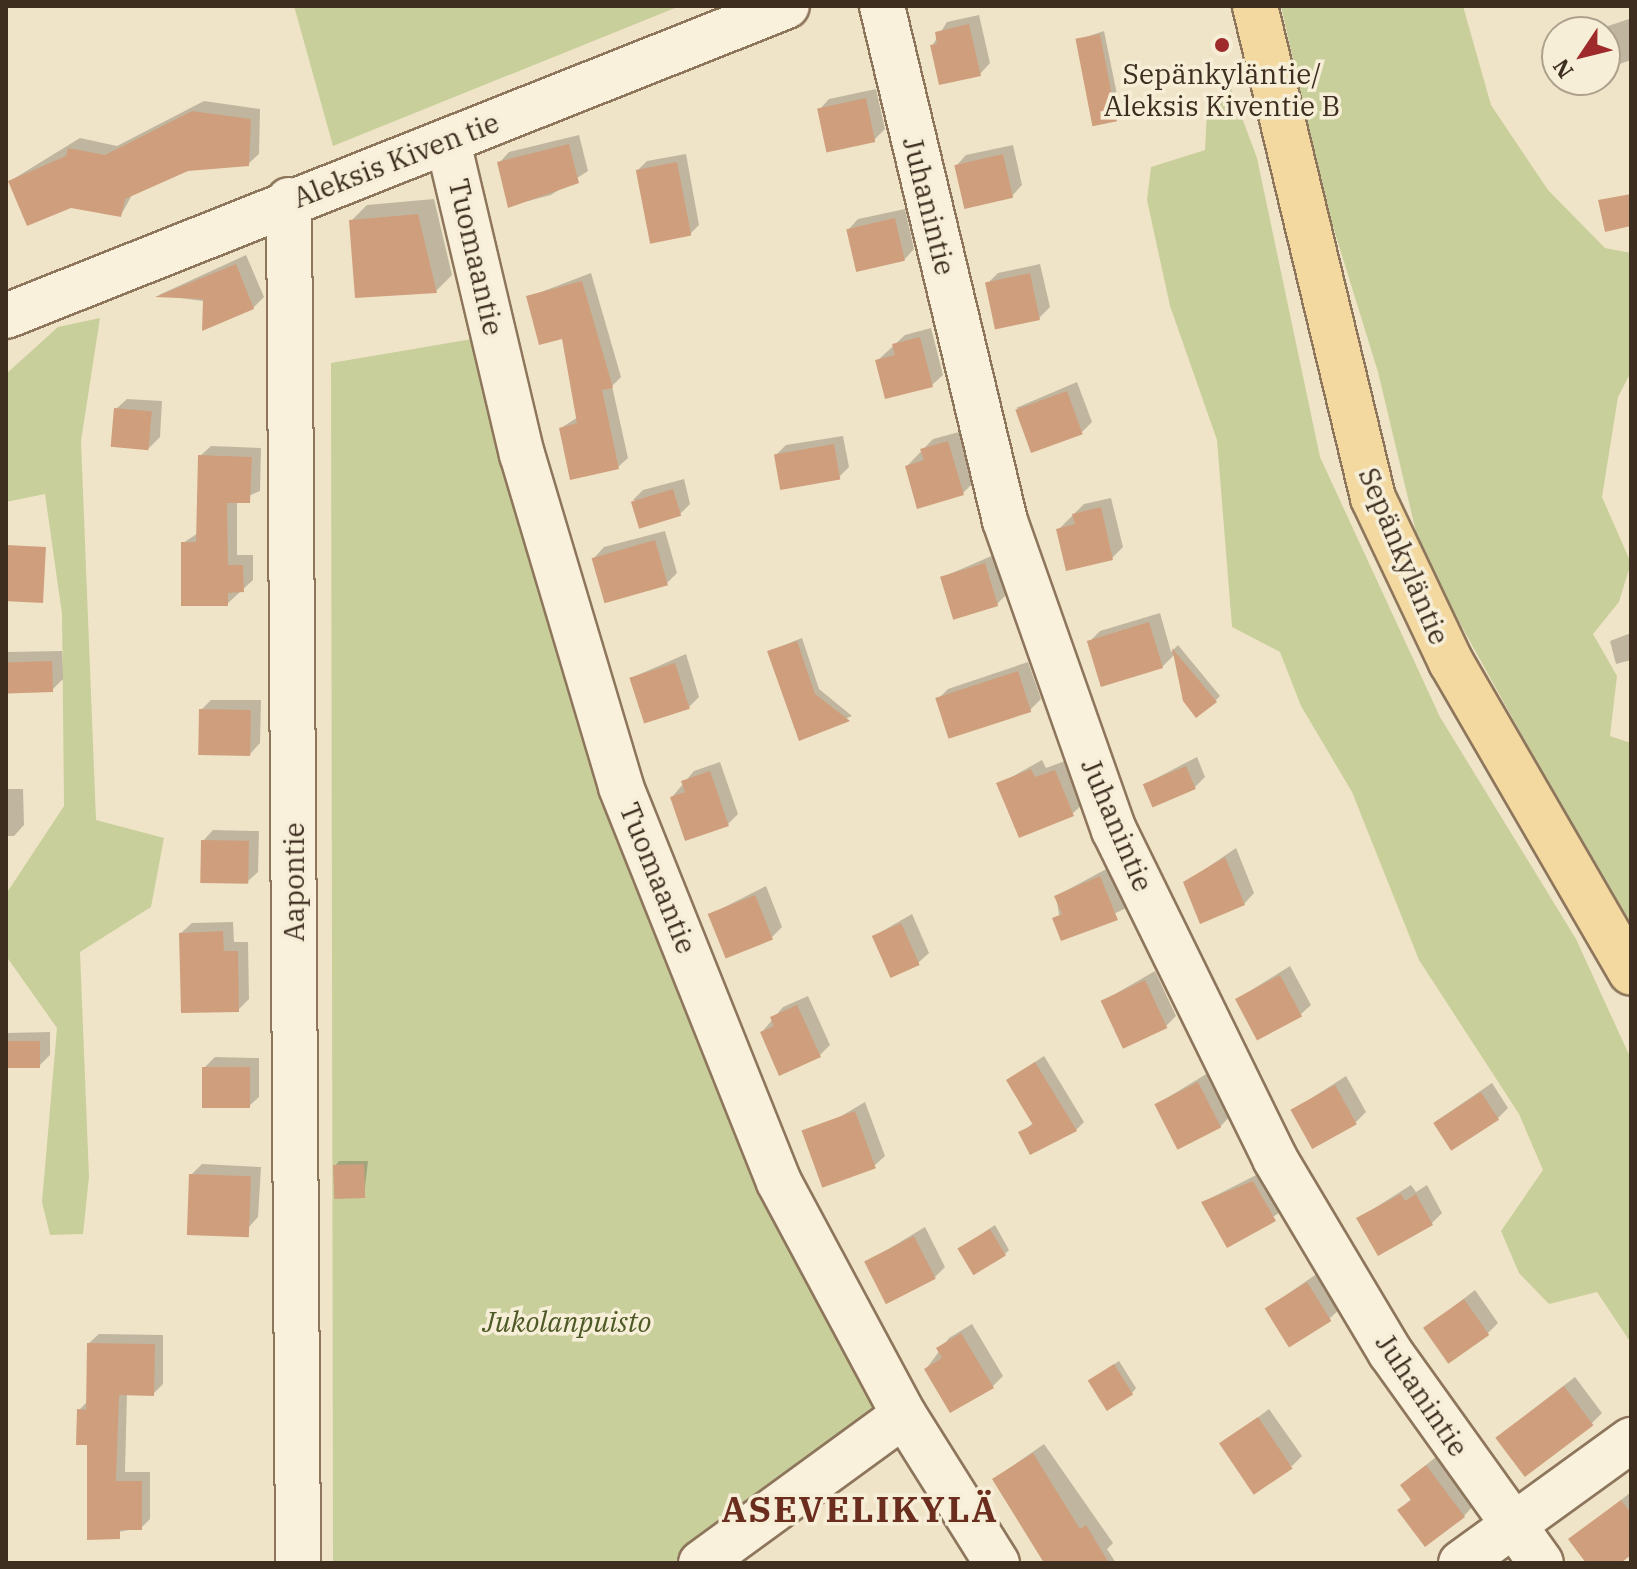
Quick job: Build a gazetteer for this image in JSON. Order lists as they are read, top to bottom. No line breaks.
{"streets":{"main road":["Sepänkyläntie"],"street":["Aleksis Kiven tie","Juhanintie","Tuomaantie","Aapontie"]},"crossings":[["Aleksis Kiven tie","Tuomaantie"],["Aleksis Kiven tie","Aapontie"]],"districts":["ASEVELIKYLÄ"],"parks":["Jukolanpuisto"],"places":["Sepänkyläntie/ Aleksis Kiventie B"],"north":"bottom left"}
